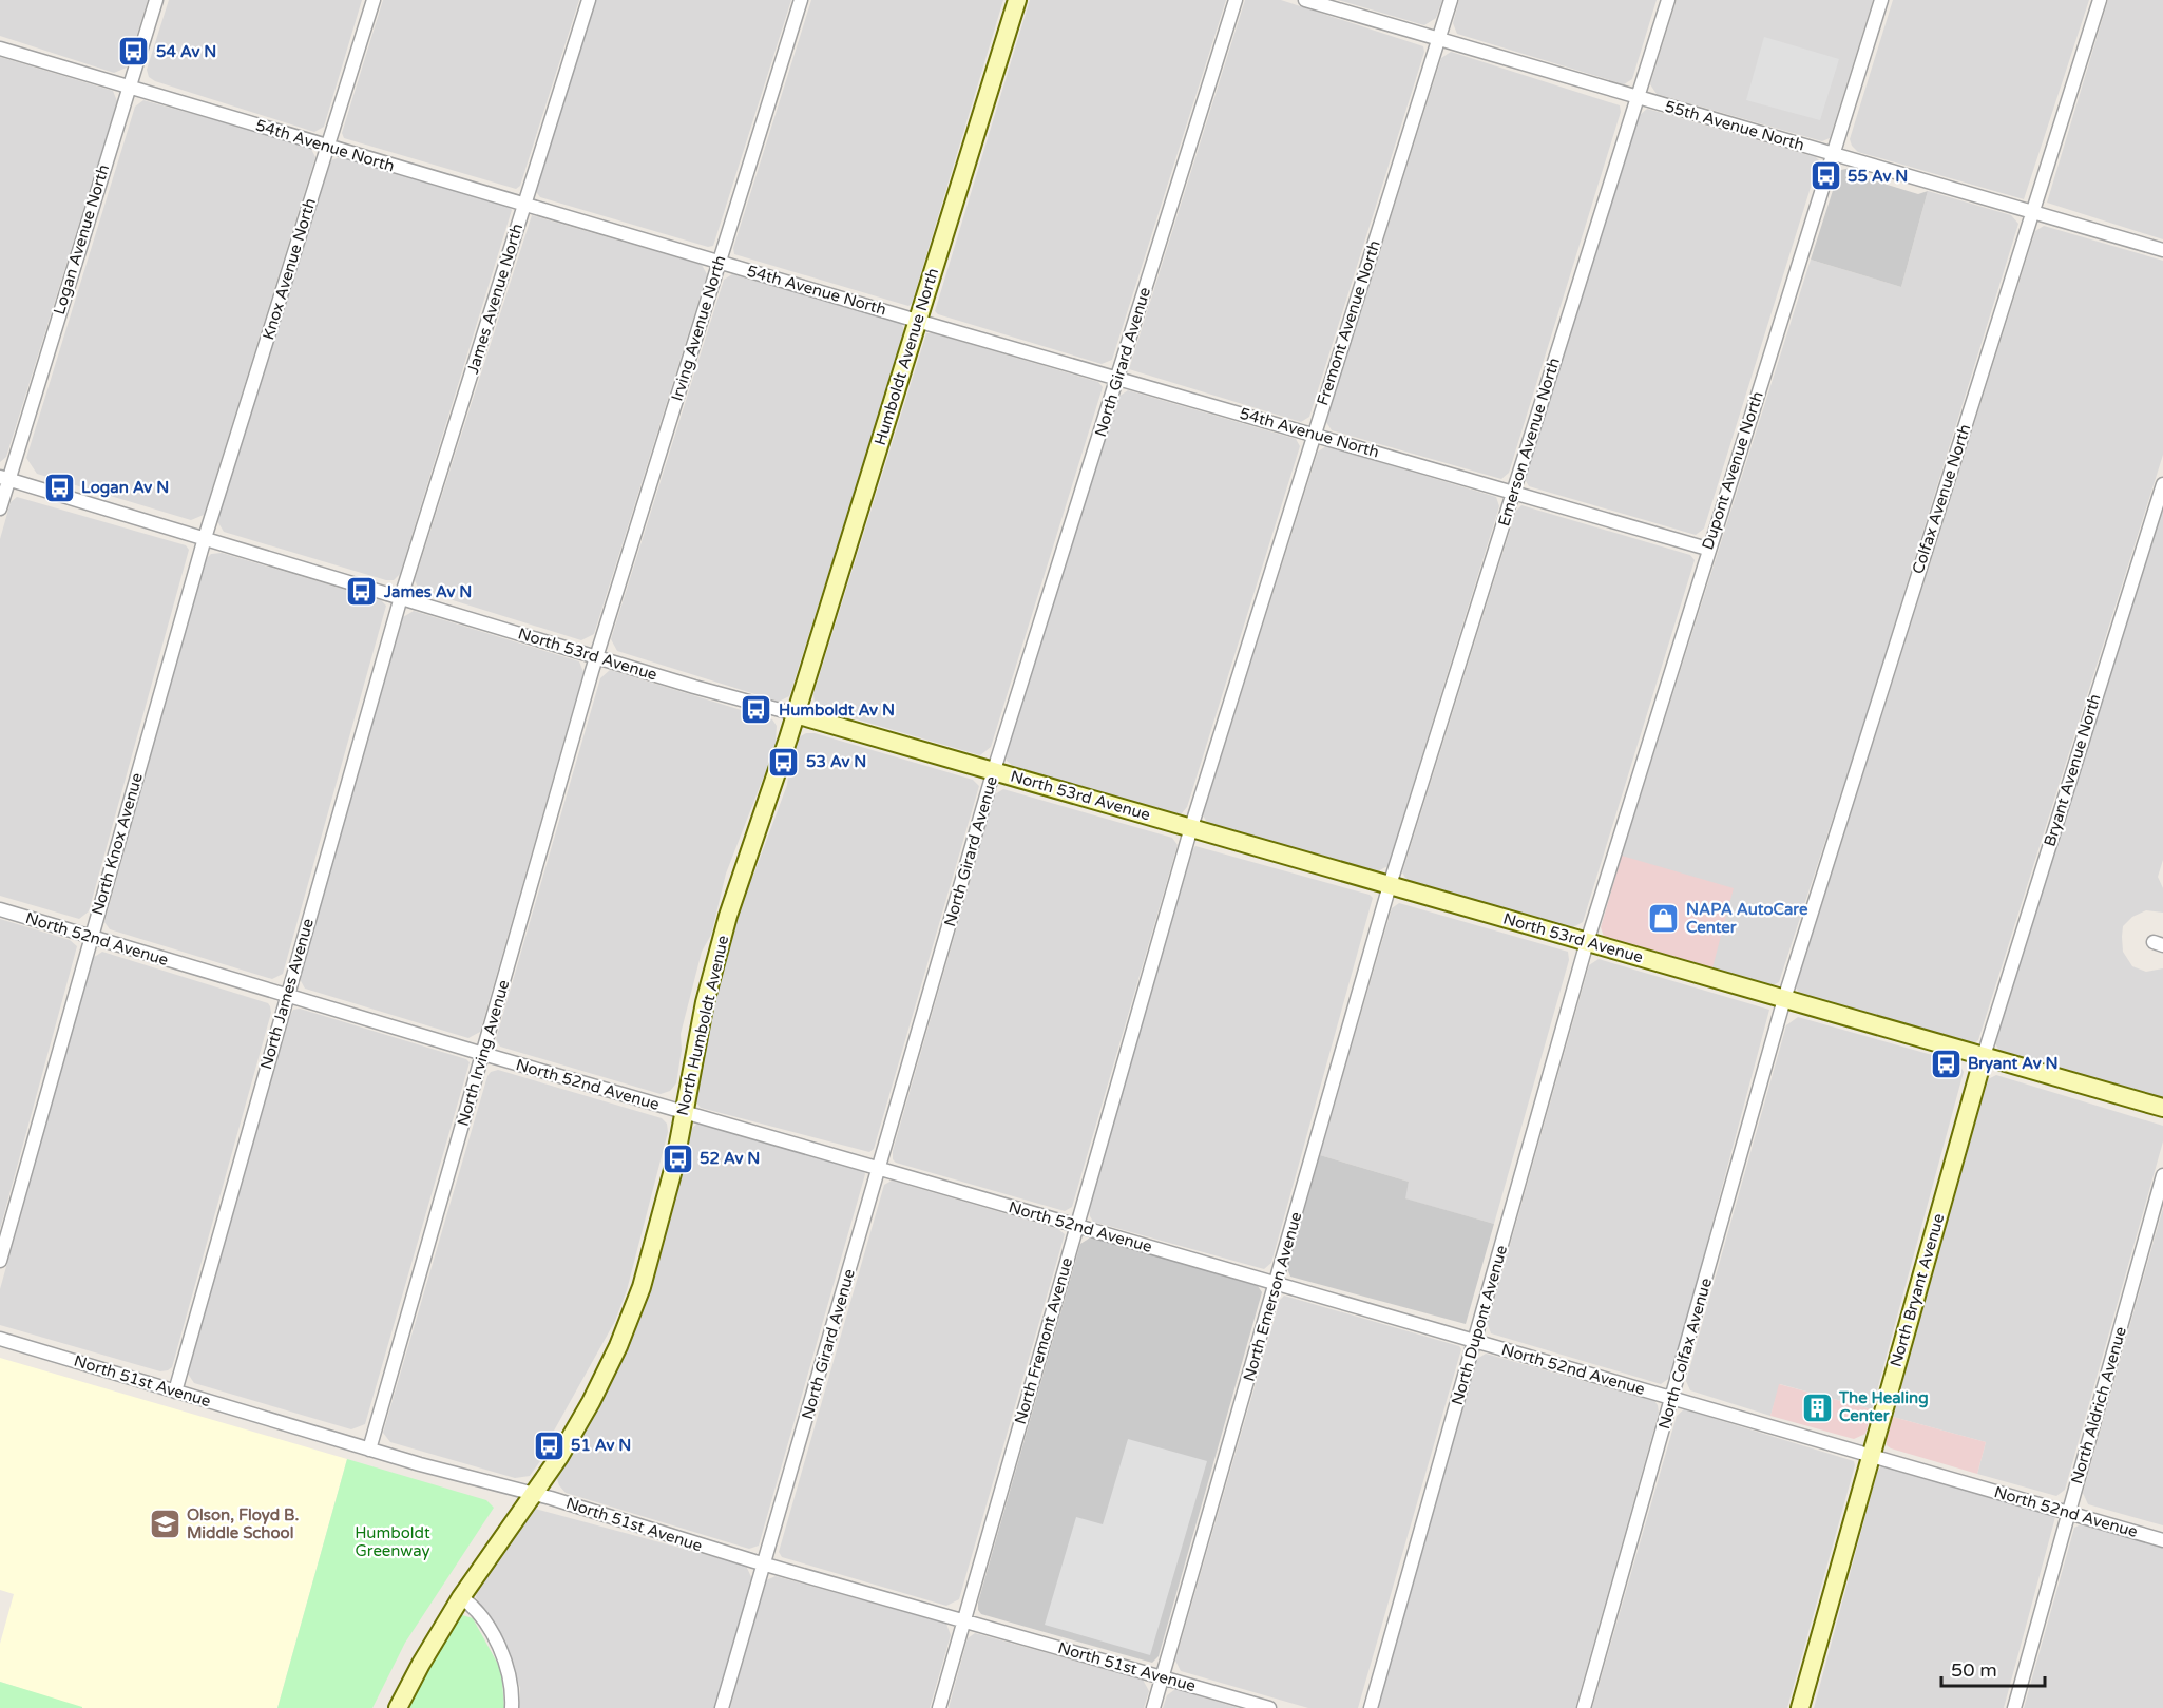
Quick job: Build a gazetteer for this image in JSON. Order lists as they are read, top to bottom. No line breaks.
{"streets":{"street":["55th Avenue North","54th Avenue North","Logan Avenue North","Knox Avenue North","James Avenue North","Fremont Avenue North","Irving Avenue North","Humboldt Avenue North","North Girard Avenue","Emerson Avenue North","Dupont Avenue North","Colfax Avenue North","North 53rd Avenue","Bryant Avenue North","North Knox Avenue","North 52nd Avenue","North James Avenue","North Humboldt Avenue","North Irving Avenue","North Bryant Avenue","North Emerson Avenue","North Dupont Avenue","North Fremont Avenue","North Colfax Avenue","North 51st Avenue","North Aldrich Avenue"]},"crossings":[["55th Avenue North","Fremont Avenue North"],["55th Avenue North","Emerson Avenue North"],["55th Avenue North","Dupont Avenue North"],["55th Avenue North","Colfax Avenue North"],["54th Avenue North","Logan Avenue North"],["54th Avenue North","Knox Avenue North"],["54th Avenue North","James Avenue North"],["54th Avenue North","Fremont Avenue North"],["54th Avenue North","Irving Avenue North"],["54th Avenue North","Humboldt Avenue North"],["54th Avenue North","North Girard Avenue"],["54th Avenue North","Emerson Avenue North"],["54th Avenue North","Dupont Avenue North"],["Logan Avenue North","North 53rd Avenue"],["Knox Avenue North","North 53rd Avenue"],["Knox Avenue North","North Knox Avenue"],["James Avenue North","North 53rd Avenue"],["James Avenue North","North James Avenue"],["Fremont Avenue North","North 53rd Avenue"],["Fremont Avenue North","North Fremont Avenue"],["Irving Avenue North","North 53rd Avenue"],["Irving Avenue North","North Irving Avenue"],["Humboldt Avenue North","North 53rd Avenue"],["Humboldt Avenue North","North Humboldt Avenue"],["North Girard Avenue","North 53rd Avenue"],["North Girard Avenue","North 52nd Avenue"],["North Girard Avenue","North 51st Avenue"],["Emerson Avenue North","North 53rd Avenue"],["Emerson Avenue North","North Emerson Avenue"],["Dupont Avenue North","North 53rd Avenue"],["Dupont Avenue North","North Dupont Avenue"],["Colfax Avenue North","North 53rd Avenue"],["Colfax Avenue North","North Colfax Avenue"],["North 53rd Avenue","Bryant Avenue North"],["North 53rd Avenue","North Knox Avenue"],["North 53rd Avenue","North James Avenue"],["North 53rd Avenue","North Humboldt Avenue"],["North 53rd Avenue","North Irving Avenue"],["North 53rd Avenue","North Bryant Avenue"],["North 53rd Avenue","North Emerson Avenue"],["North 53rd Avenue","North Dupont Avenue"],["North 53rd Avenue","North Fremont Avenue"],["North 53rd Avenue","North Colfax Avenue"],["Bryant Avenue North","North Bryant Avenue"],["North Knox Avenue","North 52nd Avenue"],["North 52nd Avenue","North James Avenue"],["North 52nd Avenue","North Humboldt Avenue"],["North 52nd Avenue","North Irving Avenue"],["North 52nd Avenue","North Bryant Avenue"],["North 52nd Avenue","North Emerson Avenue"],["North 52nd Avenue","North Dupont Avenue"],["North 52nd Avenue","North Fremont Avenue"],["North 52nd Avenue","North Colfax Avenue"],["North 52nd Avenue","North Aldrich Avenue"],["North James Avenue","North 51st Avenue"],["North Humboldt Avenue","North 51st Avenue"],["North Irving Avenue","North 51st Avenue"],["North Emerson Avenue","North 51st Avenue"],["North Fremont Avenue","North 51st Avenue"]],"parks":["Humboldt Greenway"],"places":{"bus stop":["54 Av N","55 Av N","Logan Av N","James Av N","Humboldt Av N","53 Av N","Bryant Av N","52 Av N","51 Av N"],"shop":["NAPA AutoCare Center"],"building":["The Healing Center"],"school or university":["Olson, Floyd B. Middle School"]},"scale_bar":"50 m"}
